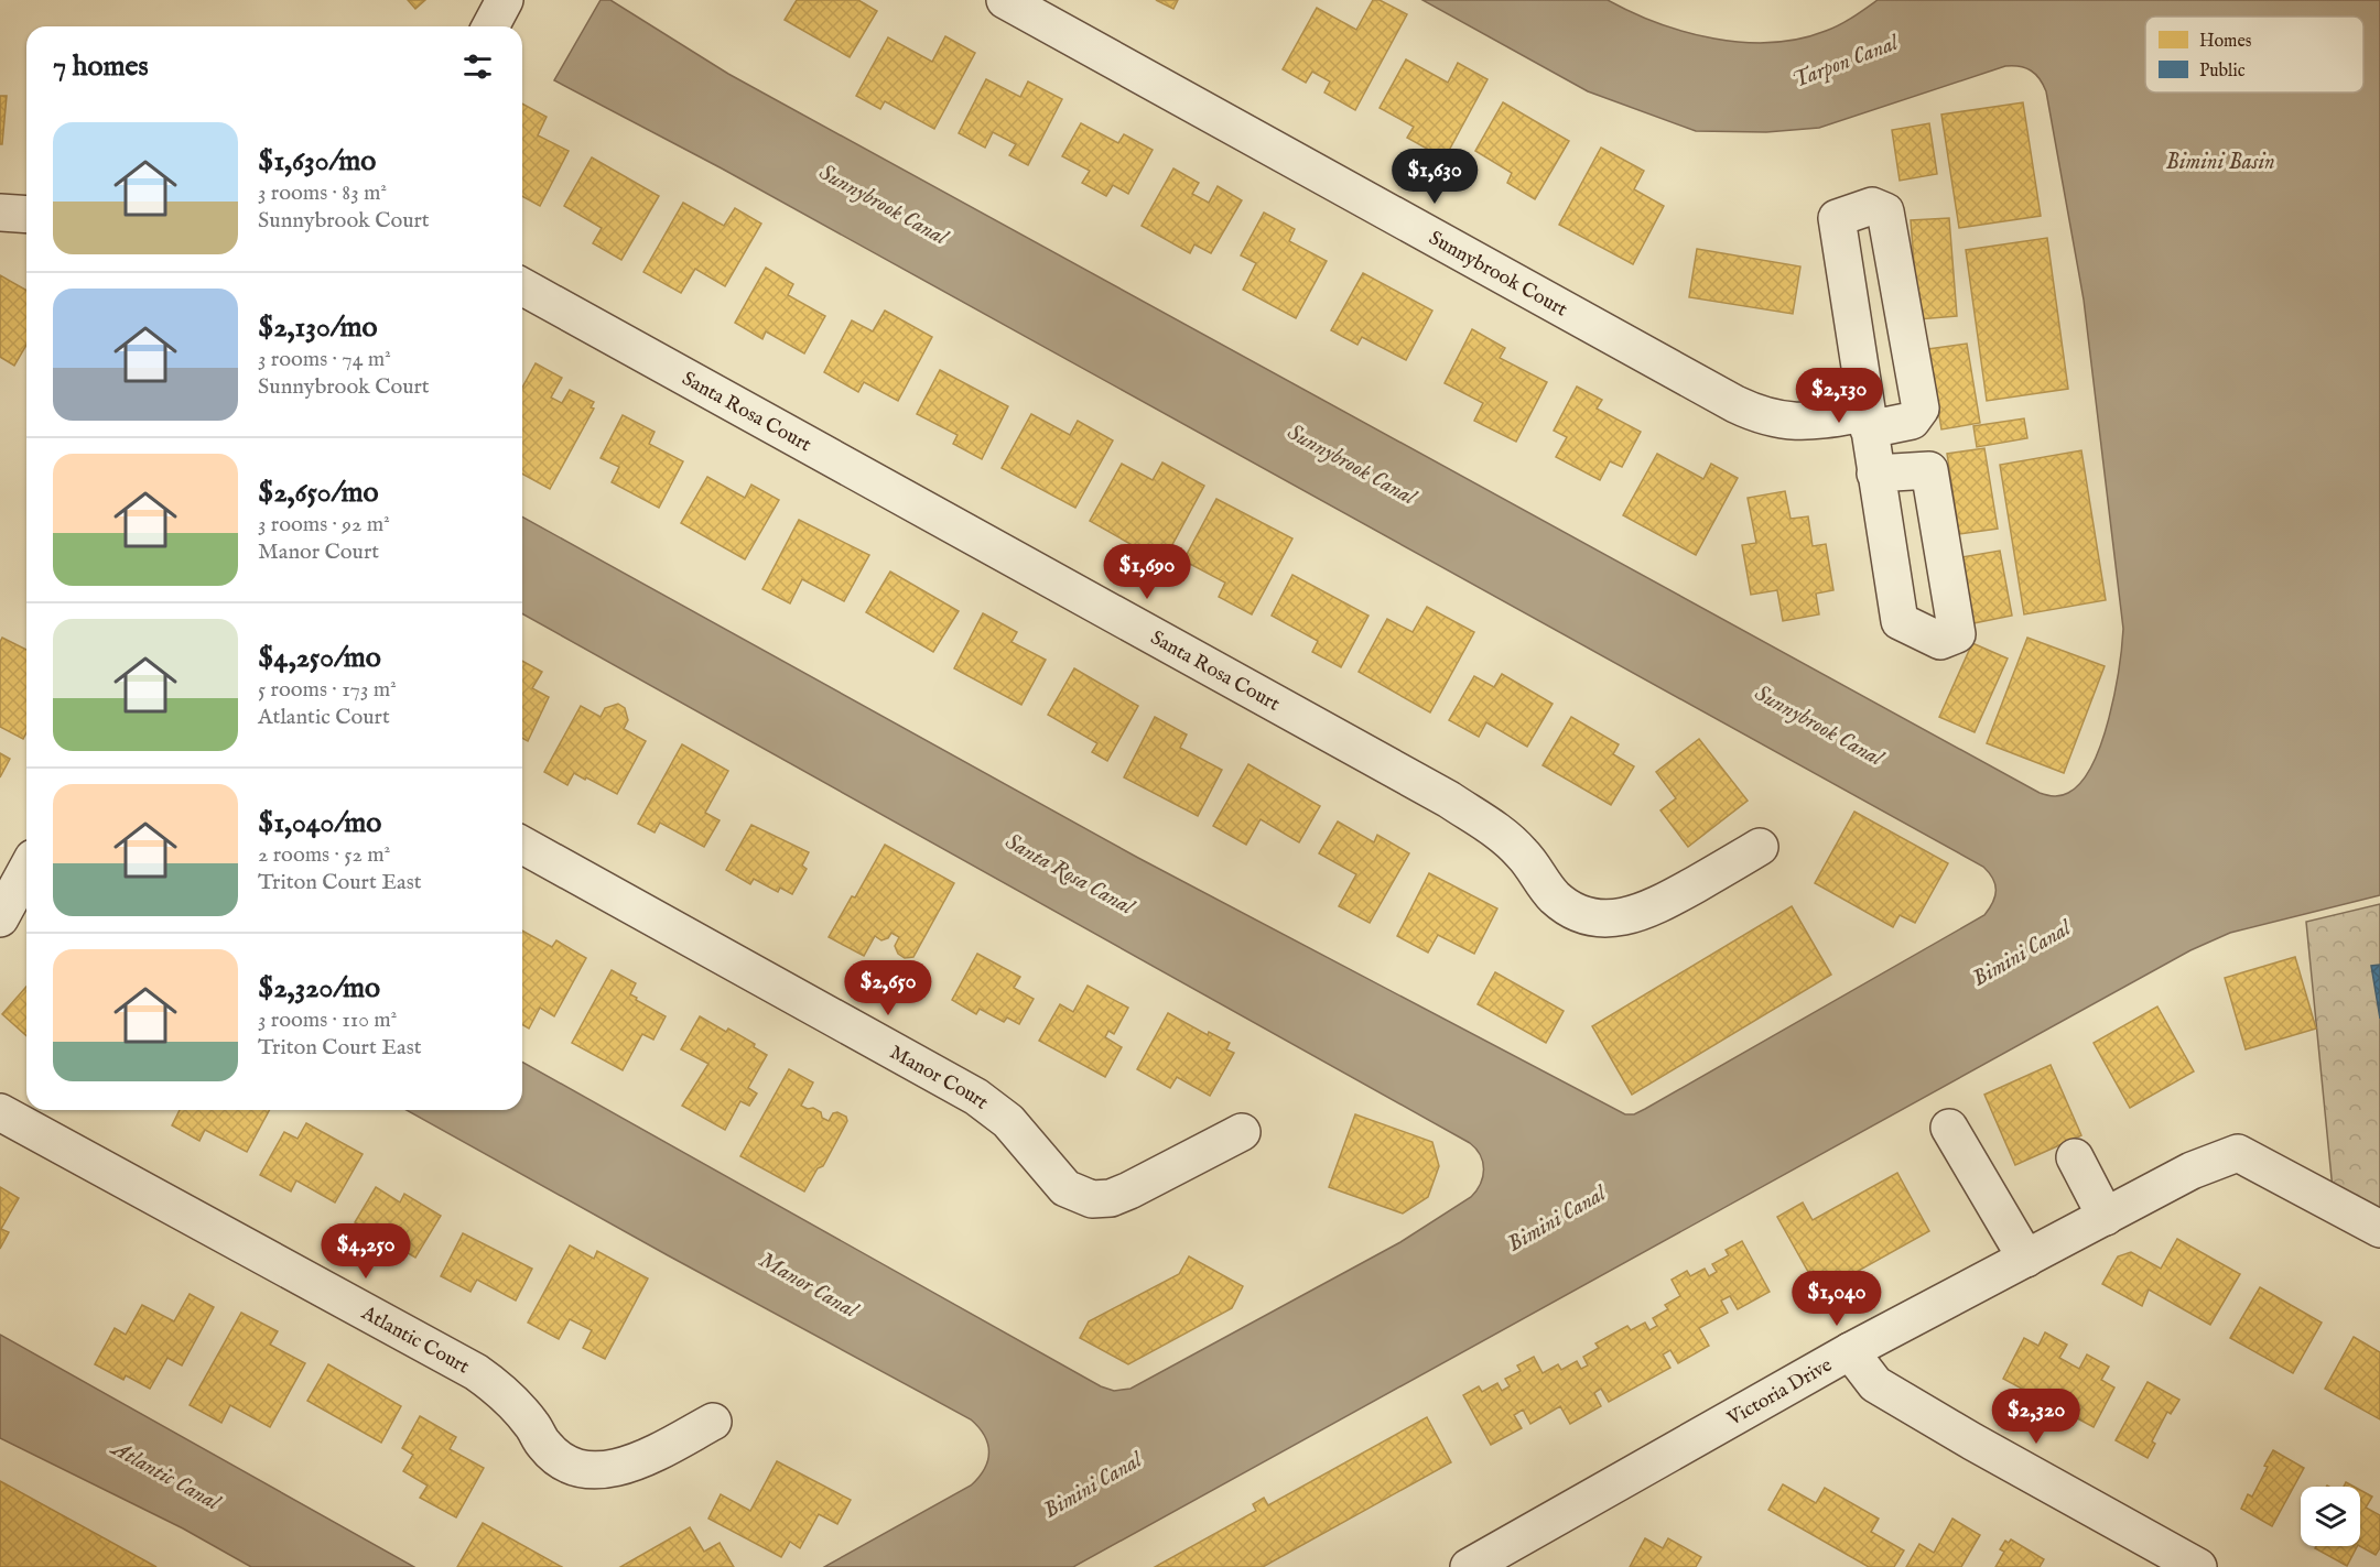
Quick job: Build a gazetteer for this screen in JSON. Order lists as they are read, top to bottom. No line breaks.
{"streets":{"street":["Sunnybrook Court","Santa Rosa Court","Manor Court","Atlantic Court","Victoria Drive"]},"water":["Tarpon Canal","Bimini Basin","Sunnybrook Canal","Santa Rosa Canal","Bimini Canal","Manor Canal","Atlantic Canal"],"legend":["Homes","Public"],"page":{"heading":"7 homes","list":[{"name":"$1,630/mo","note":"3 rooms · 83 m² · Sunnybrook Court"},{"name":"$2,130/mo","note":"3 rooms · 74 m² · Sunnybrook Court"},{"name":"$2,650/mo","note":"3 rooms · 92 m² · Manor Court"},{"name":"$4,250/mo","note":"5 rooms · 173 m² · Atlantic Court"},{"name":"$1,040/mo","note":"2 rooms · 52 m² · Triton Court East"},{"name":"$2,320/mo","note":"3 rooms · 110 m² · Triton Court East"}],"price":["$1,630","$2,130","$1,690","$2,650","$4,250","$1,040","$2,320"]}}
